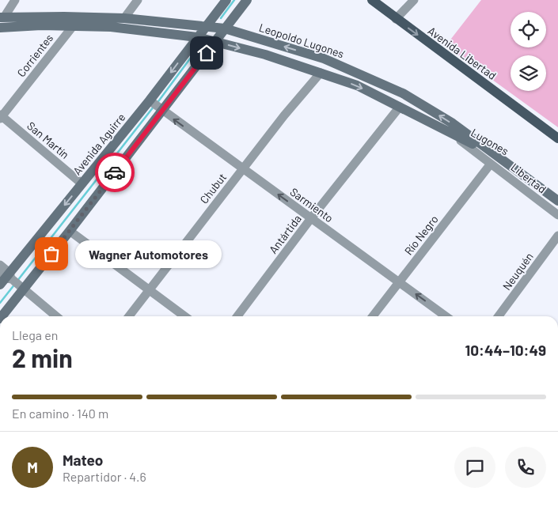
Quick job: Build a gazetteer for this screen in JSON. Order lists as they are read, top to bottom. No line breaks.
{"streets":{"main road":["Leopoldo Lugones","Avenida Libertad","Lugones","Avenida Aguirre"],"street":["Corrientes","San Martín","Libertad","Chubut","Sarmiento","Antártida","Río Negro","Neuquén"]},"crossings":[["Leopoldo Lugones","Lugones"],["Leopoldo Lugones","Avenida Aguirre"],["Corrientes","San Martín"],["San Martín","Avenida Aguirre"],["Lugones","Libertad"],["Avenida Aguirre","Sarmiento"],["Libertad","Río Negro"],["Chubut","Sarmiento"],["Sarmiento","Antártida"],["Sarmiento","Río Negro"]],"one_way":["Sarmiento"],"places":["Wagner Automotores"],"page":{"bubble":"Wagner Automotores","heading":["2 min","Llega en","10:44–10:49"],"panel":["Mateo","Repartidor · 4.6"],"bar":"En camino · 140 m","round":"M"}}
